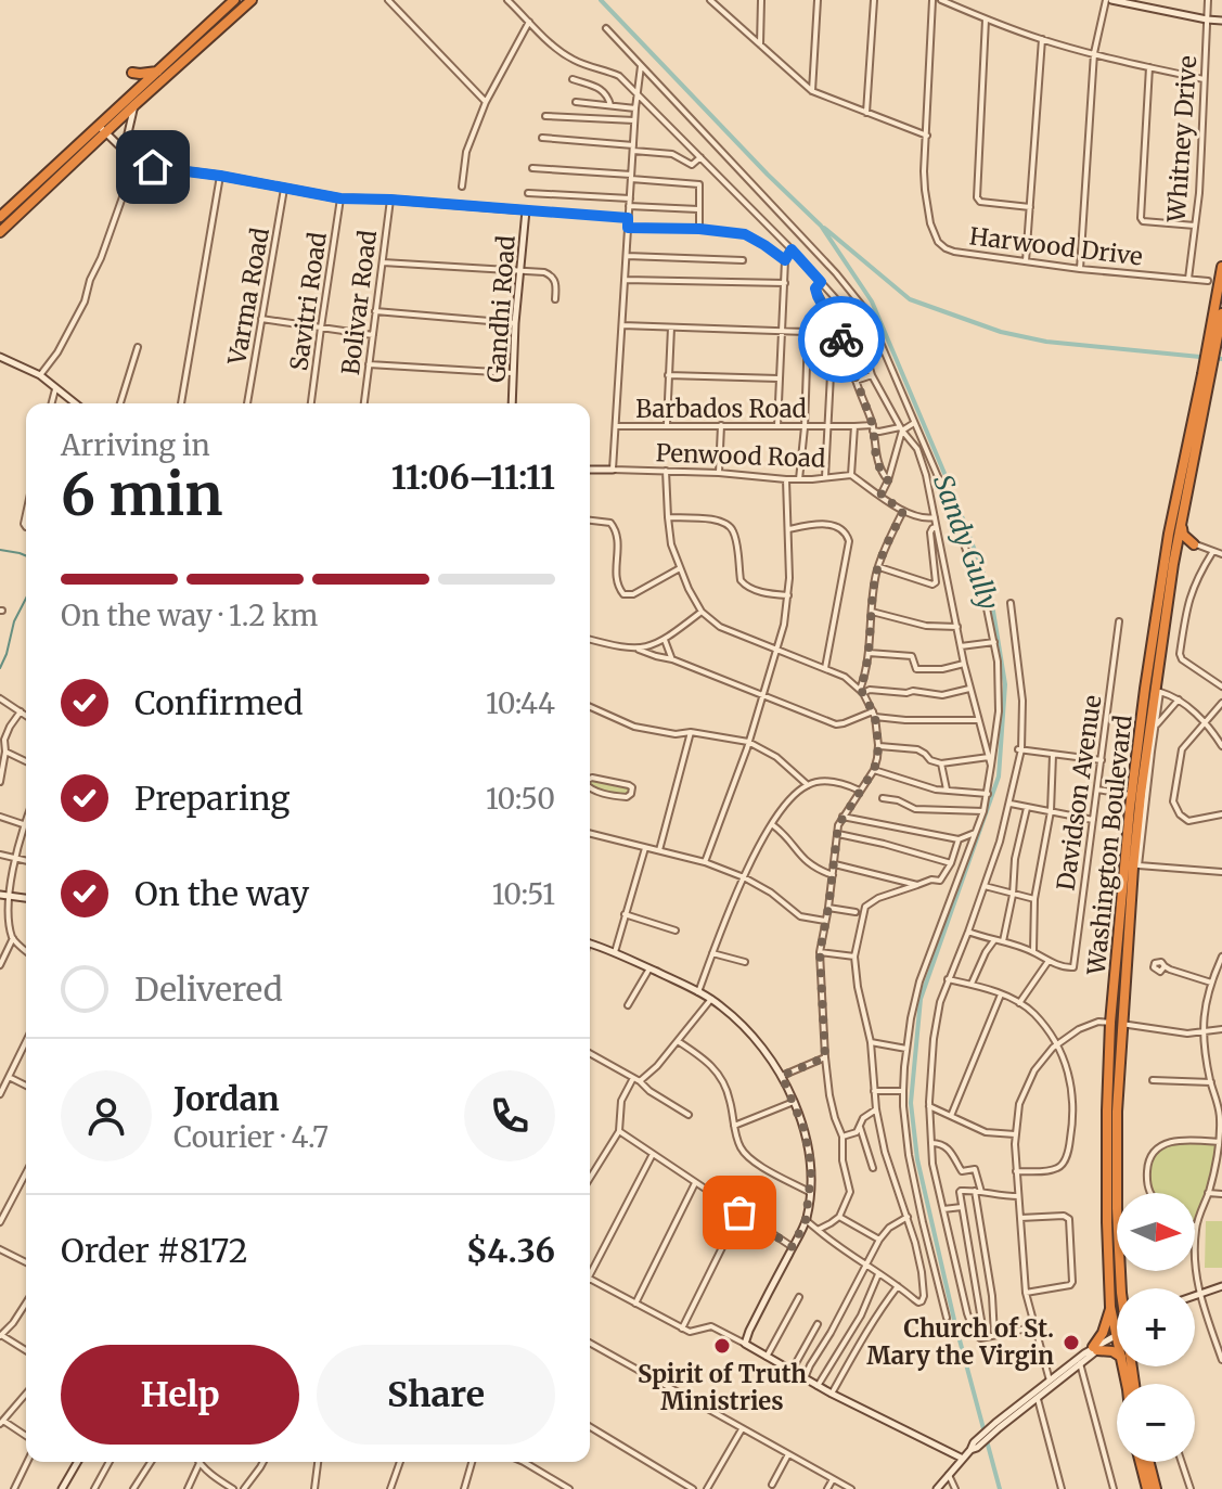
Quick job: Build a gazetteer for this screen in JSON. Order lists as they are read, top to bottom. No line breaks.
{"streets":{"highway":["Washington Boulevard"],"street":["Whitney Drive","Harwood Drive","Varma Road","Savitri Road","Bolivar Road","Gandhi Road","Barbados Road","Penwood Road","Davidson Avenue"]},"crossings":[["Whitney Drive","Harwood Drive"]],"water":["Sandy Gully"],"places":["Church of St. Mary the Virgin","Spirit of Truth Ministries"],"north":"right","page":{"heading":["6 min","Arriving in","11:06–11:11"],"panel":["Jordan","Courier · 4.7","Order #8172","$4.36"],"bar":"On the way · 1.2 km","list":[["Confirmed","10:44"],["Preparing","10:50"],["On the way","10:51"],"Delivered"],"map_buttons":["+","−"],"buttons":["Help","Share"]}}
